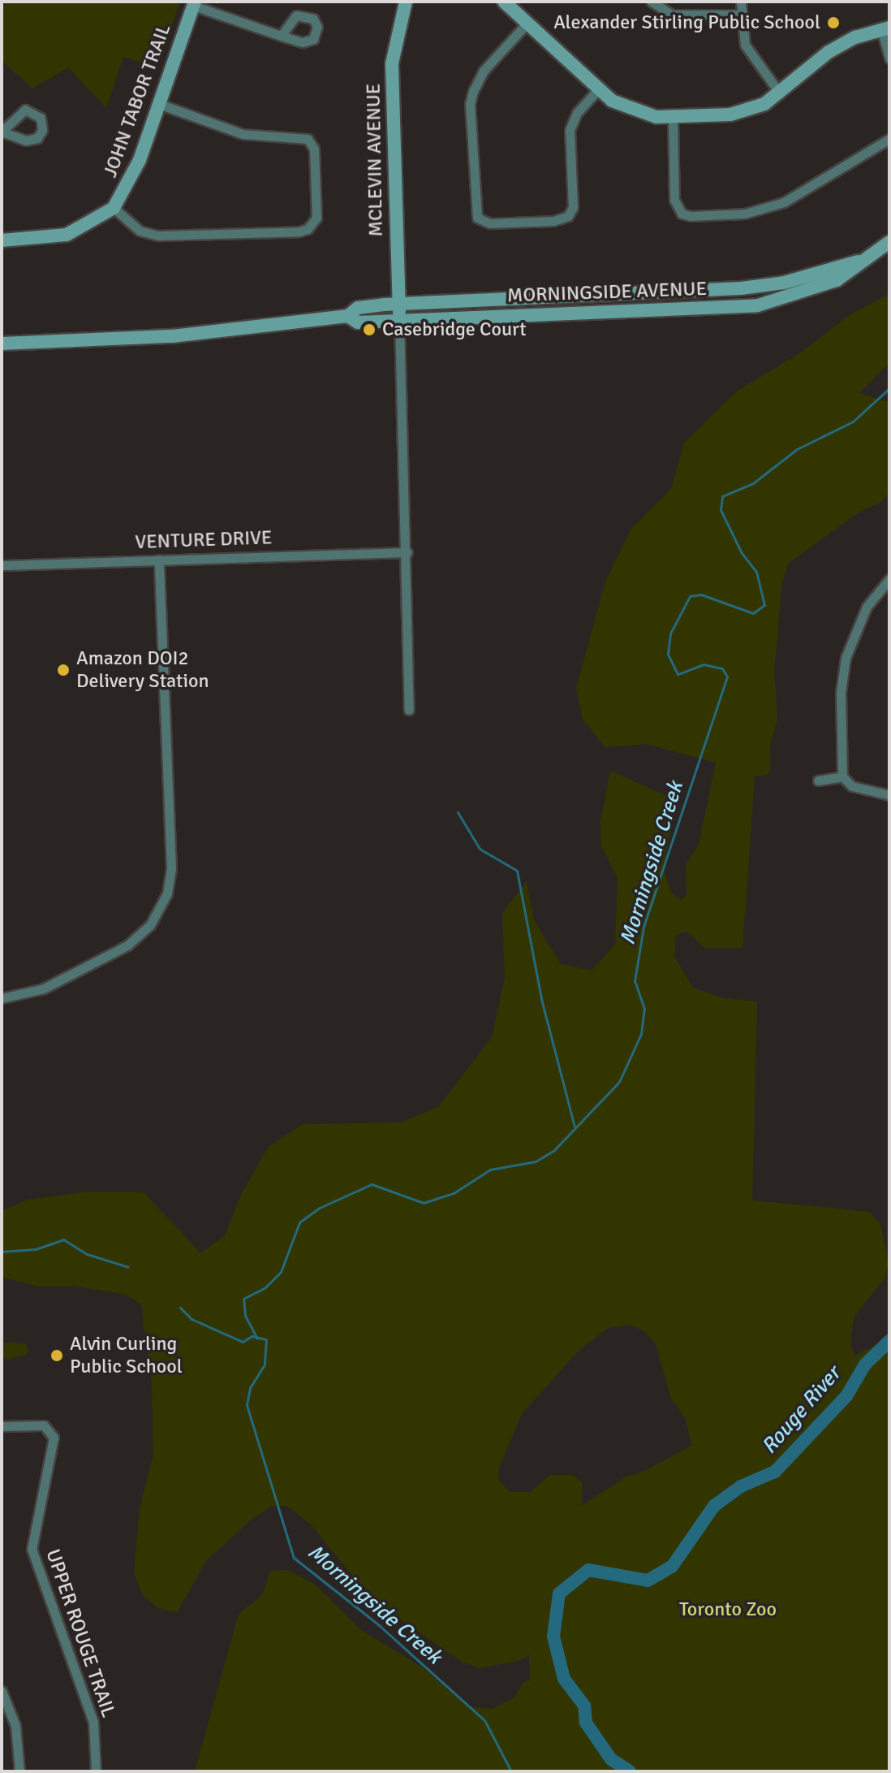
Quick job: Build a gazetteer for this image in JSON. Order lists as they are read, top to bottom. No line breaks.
{"streets":{"main road":["JOHN TABOR TRAIL","MCLEVIN AVENUE","MORNINGSIDE AVENUE"],"street":["VENTURE DRIVE","UPPER ROUGE TRAIL"]},"crossings":[["MCLEVIN AVENUE","MORNINGSIDE AVENUE"]],"water":["Morningside Creek","Rouge River"],"parks":["Toronto Zoo"],"places":["Alexander Stirling Public School","Casebridge Court","Amazon DOI2 Delivery Station","Alvin Curling Public School"]}
